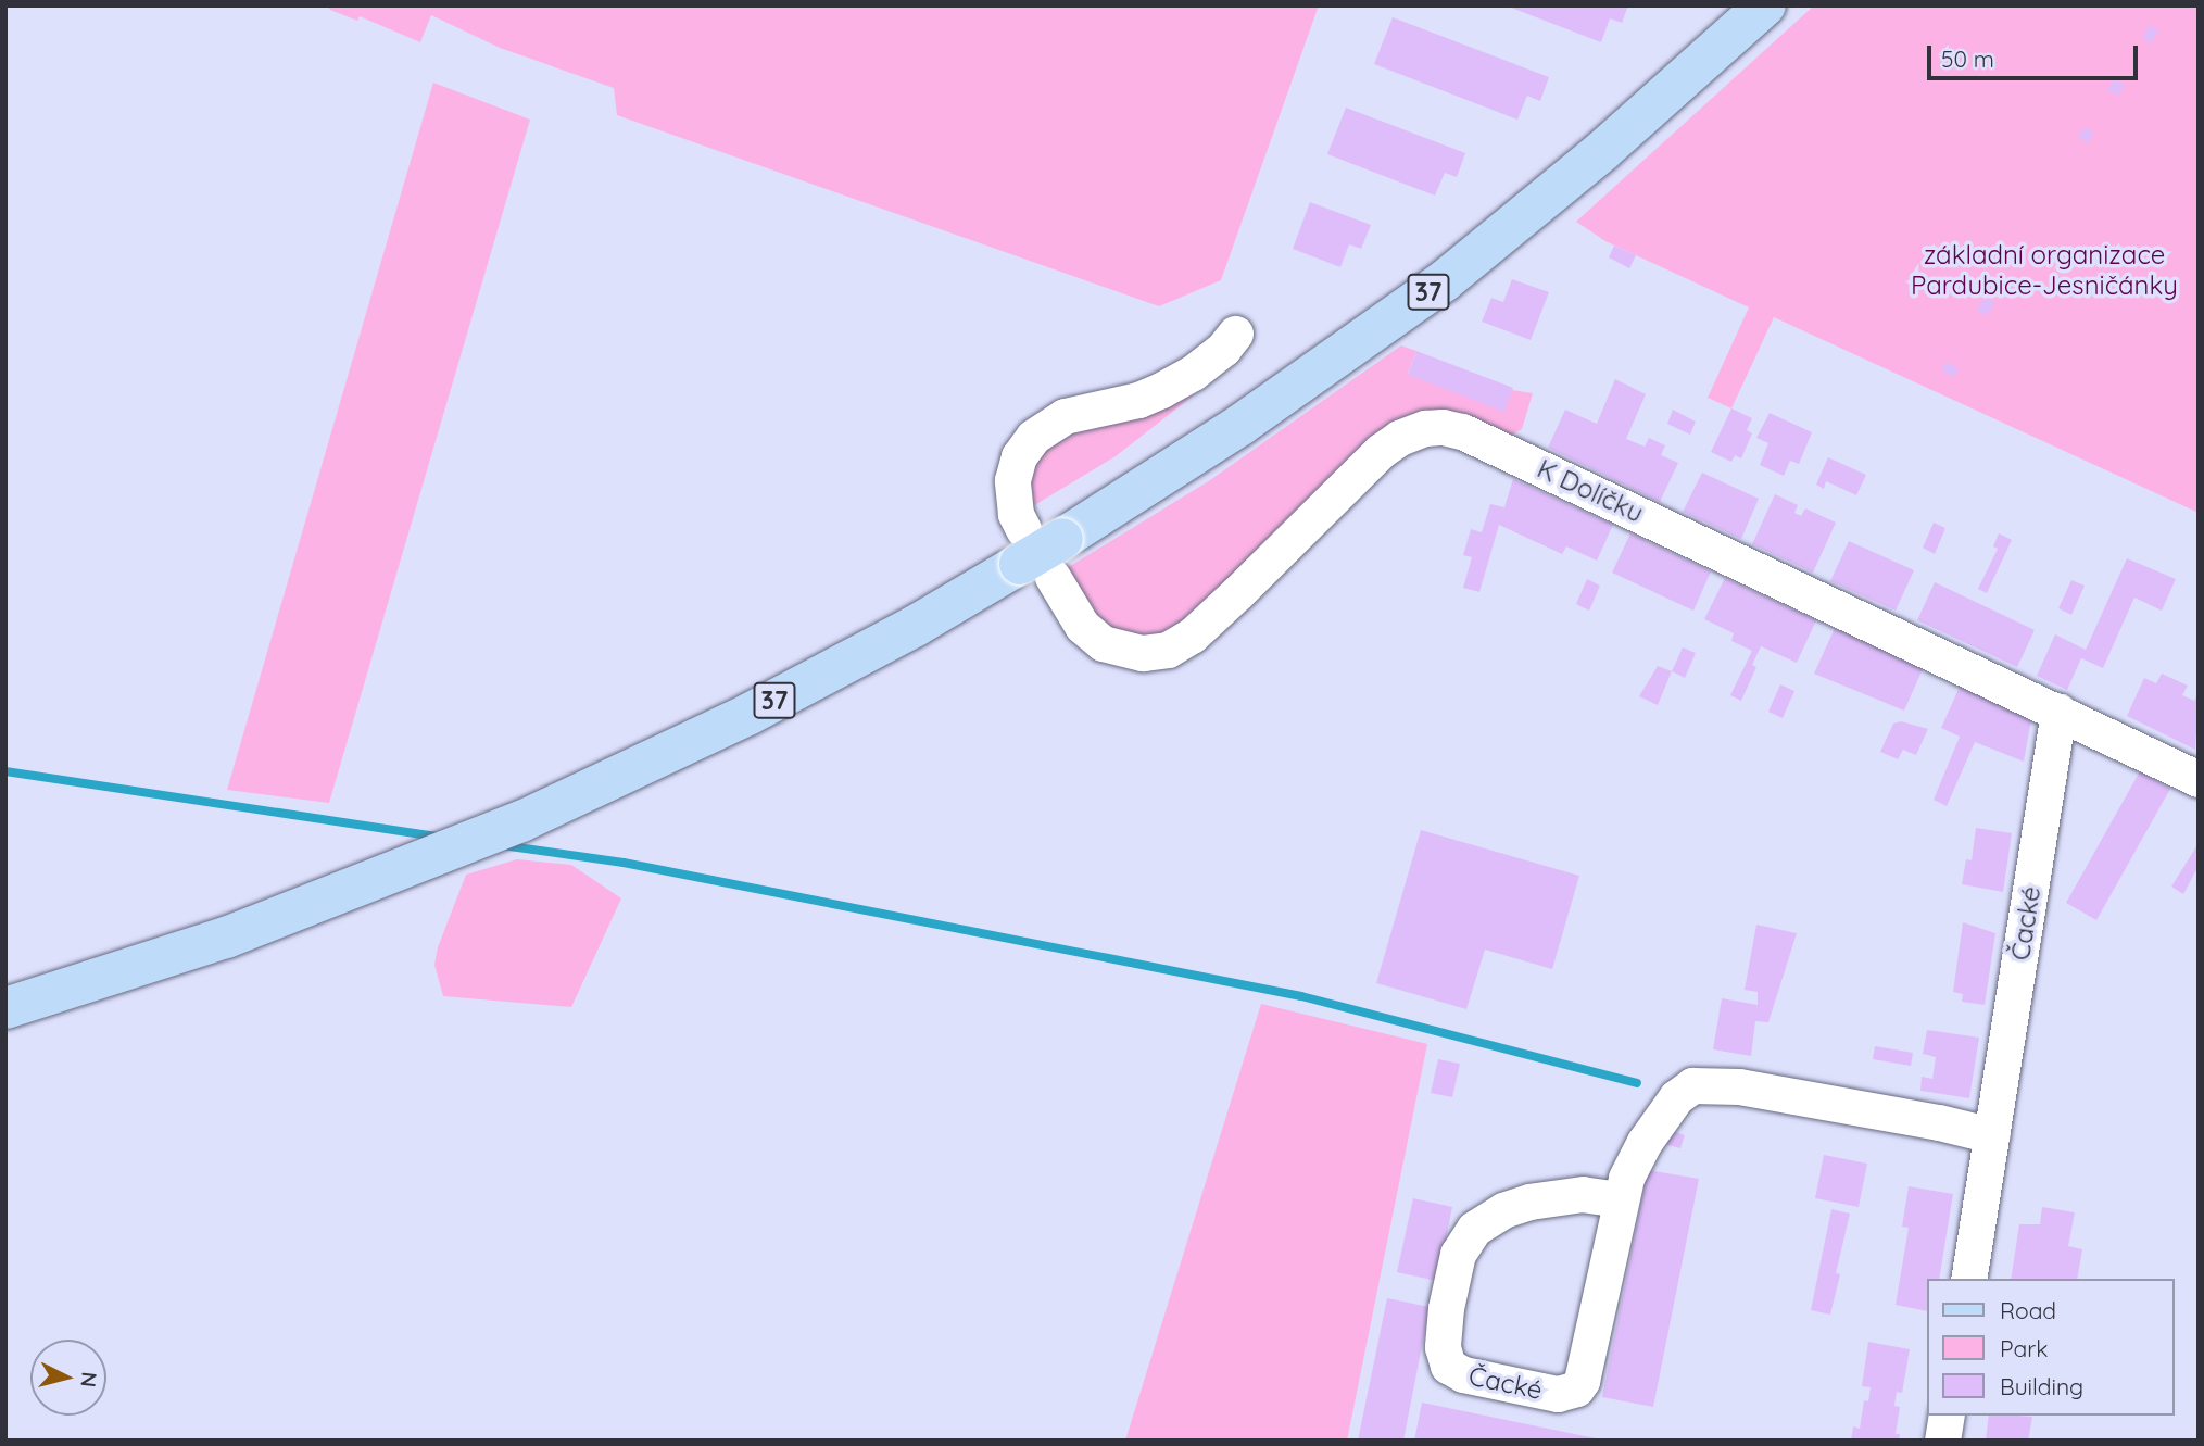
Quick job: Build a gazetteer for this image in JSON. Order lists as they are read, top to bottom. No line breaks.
{"streets":{"main road":["37"],"street":["K Dolíčku","Čacké"]},"crossings":[["37","K Dolíčku"],["K Dolíčku","Čacké"]],"parks":["základní organizace Pardubice-Jesničánky"],"legend":["Road","Park","Building"],"scale_bar":"50 m","north":"right"}
